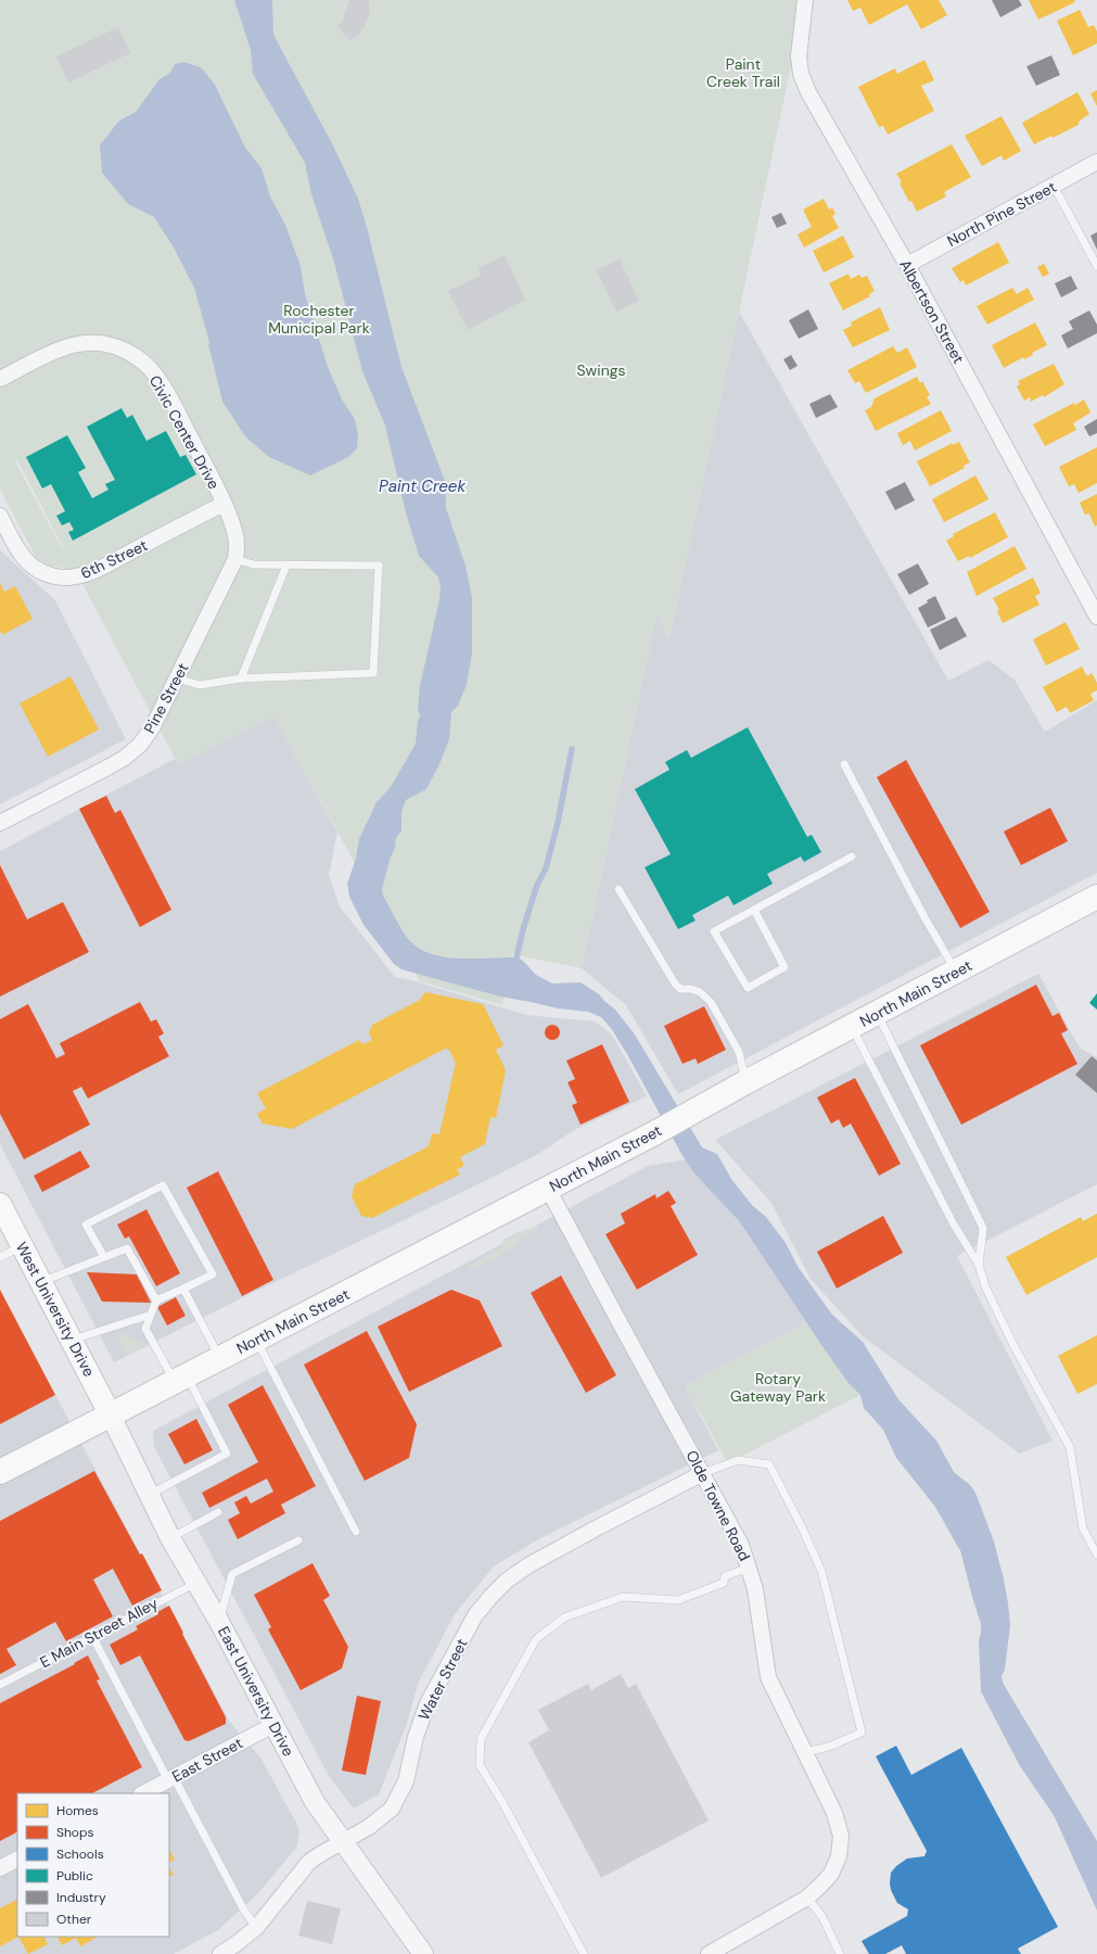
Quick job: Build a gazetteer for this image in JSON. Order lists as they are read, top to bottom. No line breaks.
{"streets":{"main road":["North Main Street","West University Drive"],"street":["North Pine Street","Albertson Street","Civic Center Drive","6th Street","Pine Street","Olde Towne Road","Water Street","East University Drive","East Street"],"lane":["E Main Street Alley"]},"crossings":[["North Pine Street","Albertson Street"],["Civic Center Drive","6th Street"],["Civic Center Drive","Pine Street"],["6th Street","Pine Street"],["North Main Street","West University Drive"],["North Main Street","Olde Towne Road"],["North Main Street","East University Drive"],["West University Drive","East University Drive"],["Olde Towne Road","Water Street"],["E Main Street Alley","East University Drive"],["Water Street","East University Drive"],["East University Drive","East Street"]],"water":["Paint Creek"],"parks":["Paint Creek Trail","Rochester Municipal Park","Swings","Rotary Gateway Park"],"legend":["Homes","Shops","Schools","Public","Industry","Other"]}
